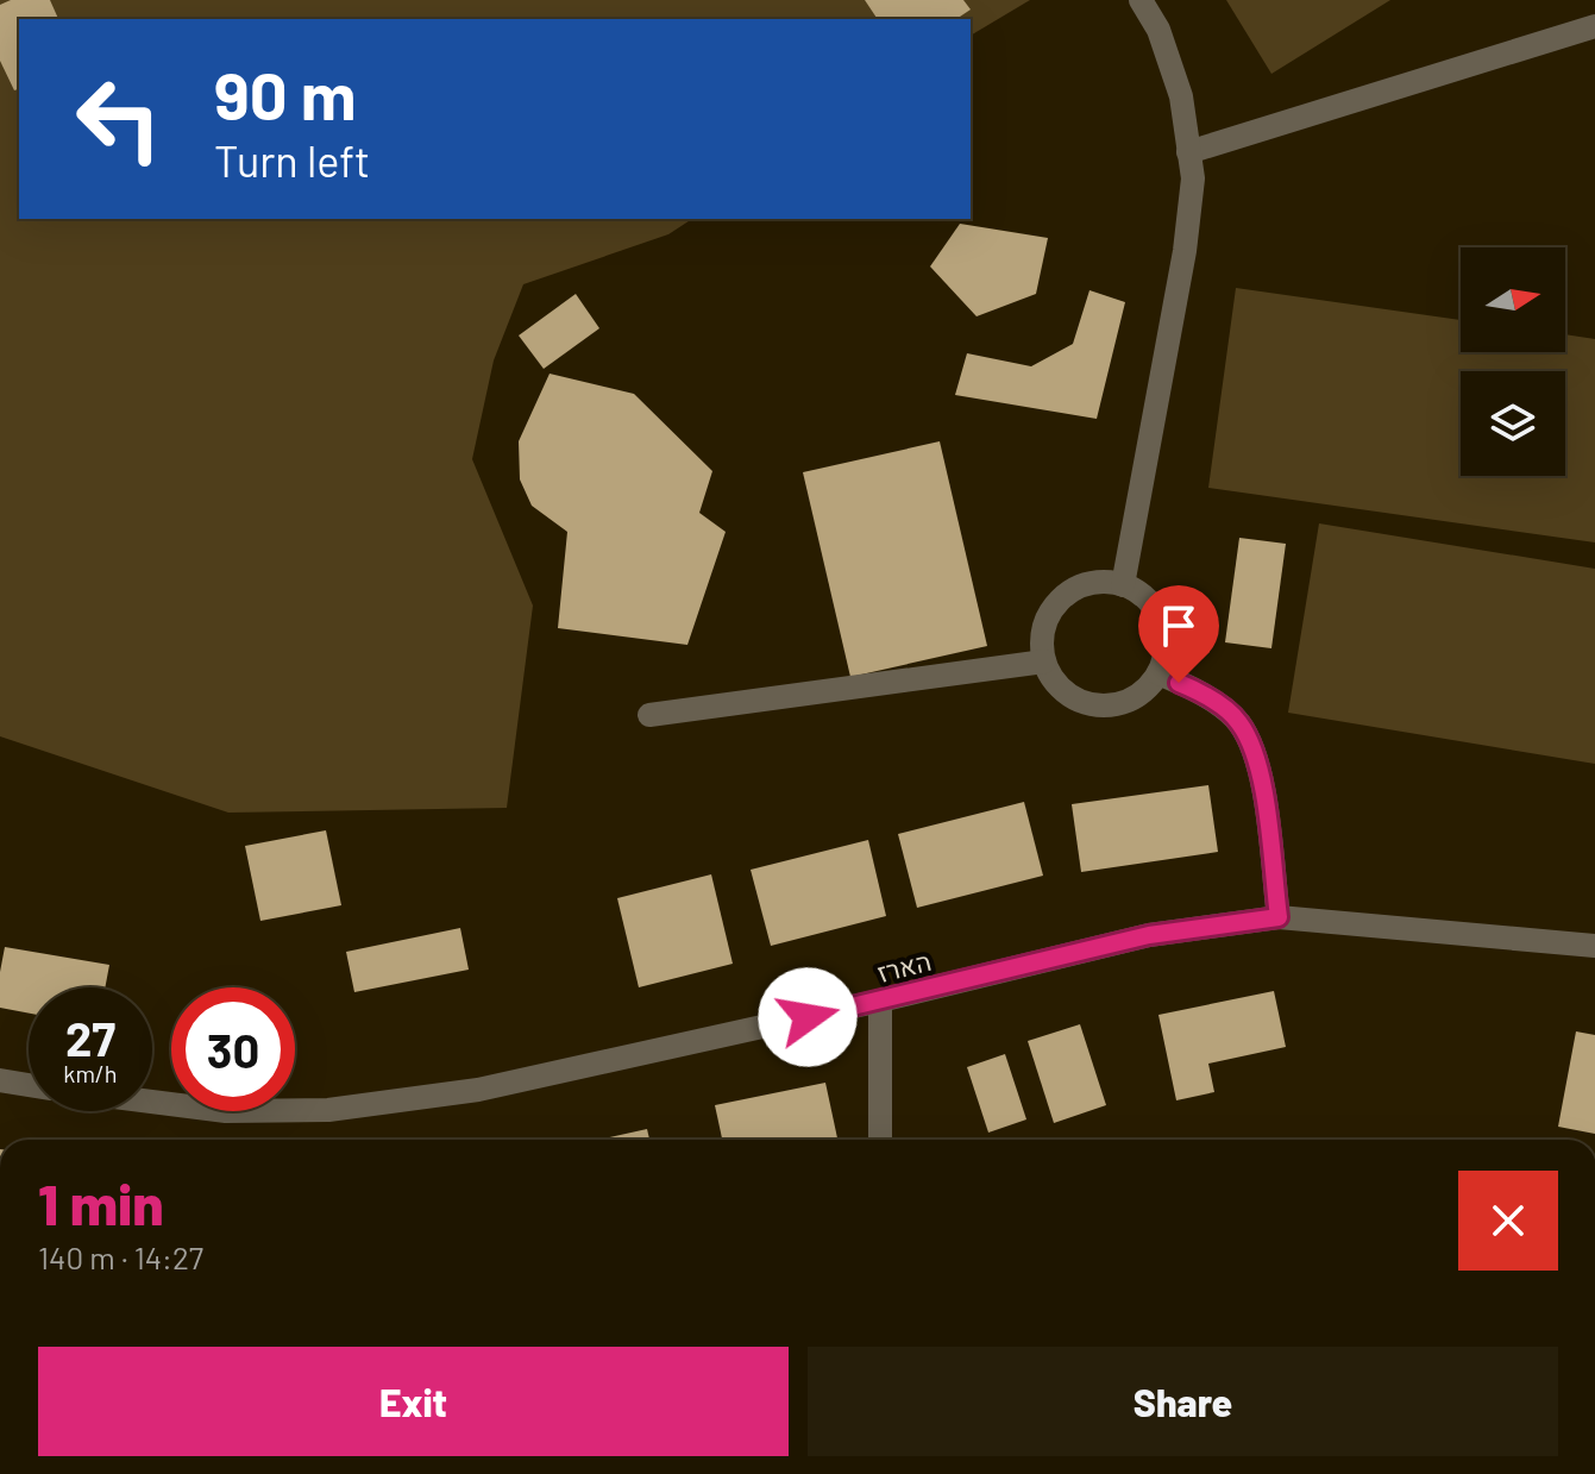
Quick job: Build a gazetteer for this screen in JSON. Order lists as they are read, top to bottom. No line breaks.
{"streets":{"street":["הארז"]},"north":"right","page":{"turn":["90 m","Turn left"],"speed":"27 km/h","limit":"30","heading":["1 min","140 m · 14:27"],"buttons":["Exit","Share"]}}
